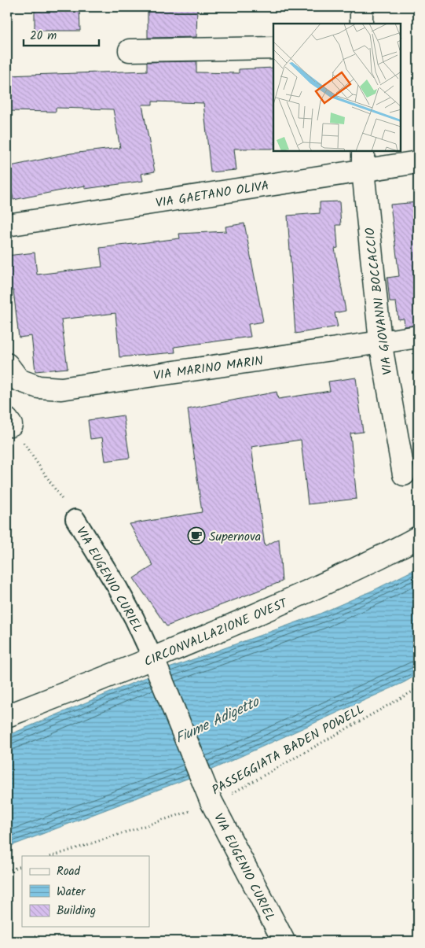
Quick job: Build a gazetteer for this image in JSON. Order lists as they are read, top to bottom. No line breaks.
{"streets":{"street":["VIA GAETANO OLIVA","VIA GIOVANNI BOCCACCIO","VIA MARINO MARIN","VIA EUGENIO CURIEL","CIRCONVALLAZIONE OVEST"],"path":["PASSEGGIATA BADEN POWELL"]},"crossings":[["VIA GAETANO OLIVA","VIA GIOVANNI BOCCACCIO"],["VIA GIOVANNI BOCCACCIO","VIA MARINO MARIN"],["VIA EUGENIO CURIEL","CIRCONVALLAZIONE OVEST"],["VIA EUGENIO CURIEL","PASSEGGIATA BADEN POWELL"]],"water":["Fiume Adigetto"],"places":{"cafe":["Supernova"]},"legend":["Road","Water","Building"],"scale_bar":"20 m"}
